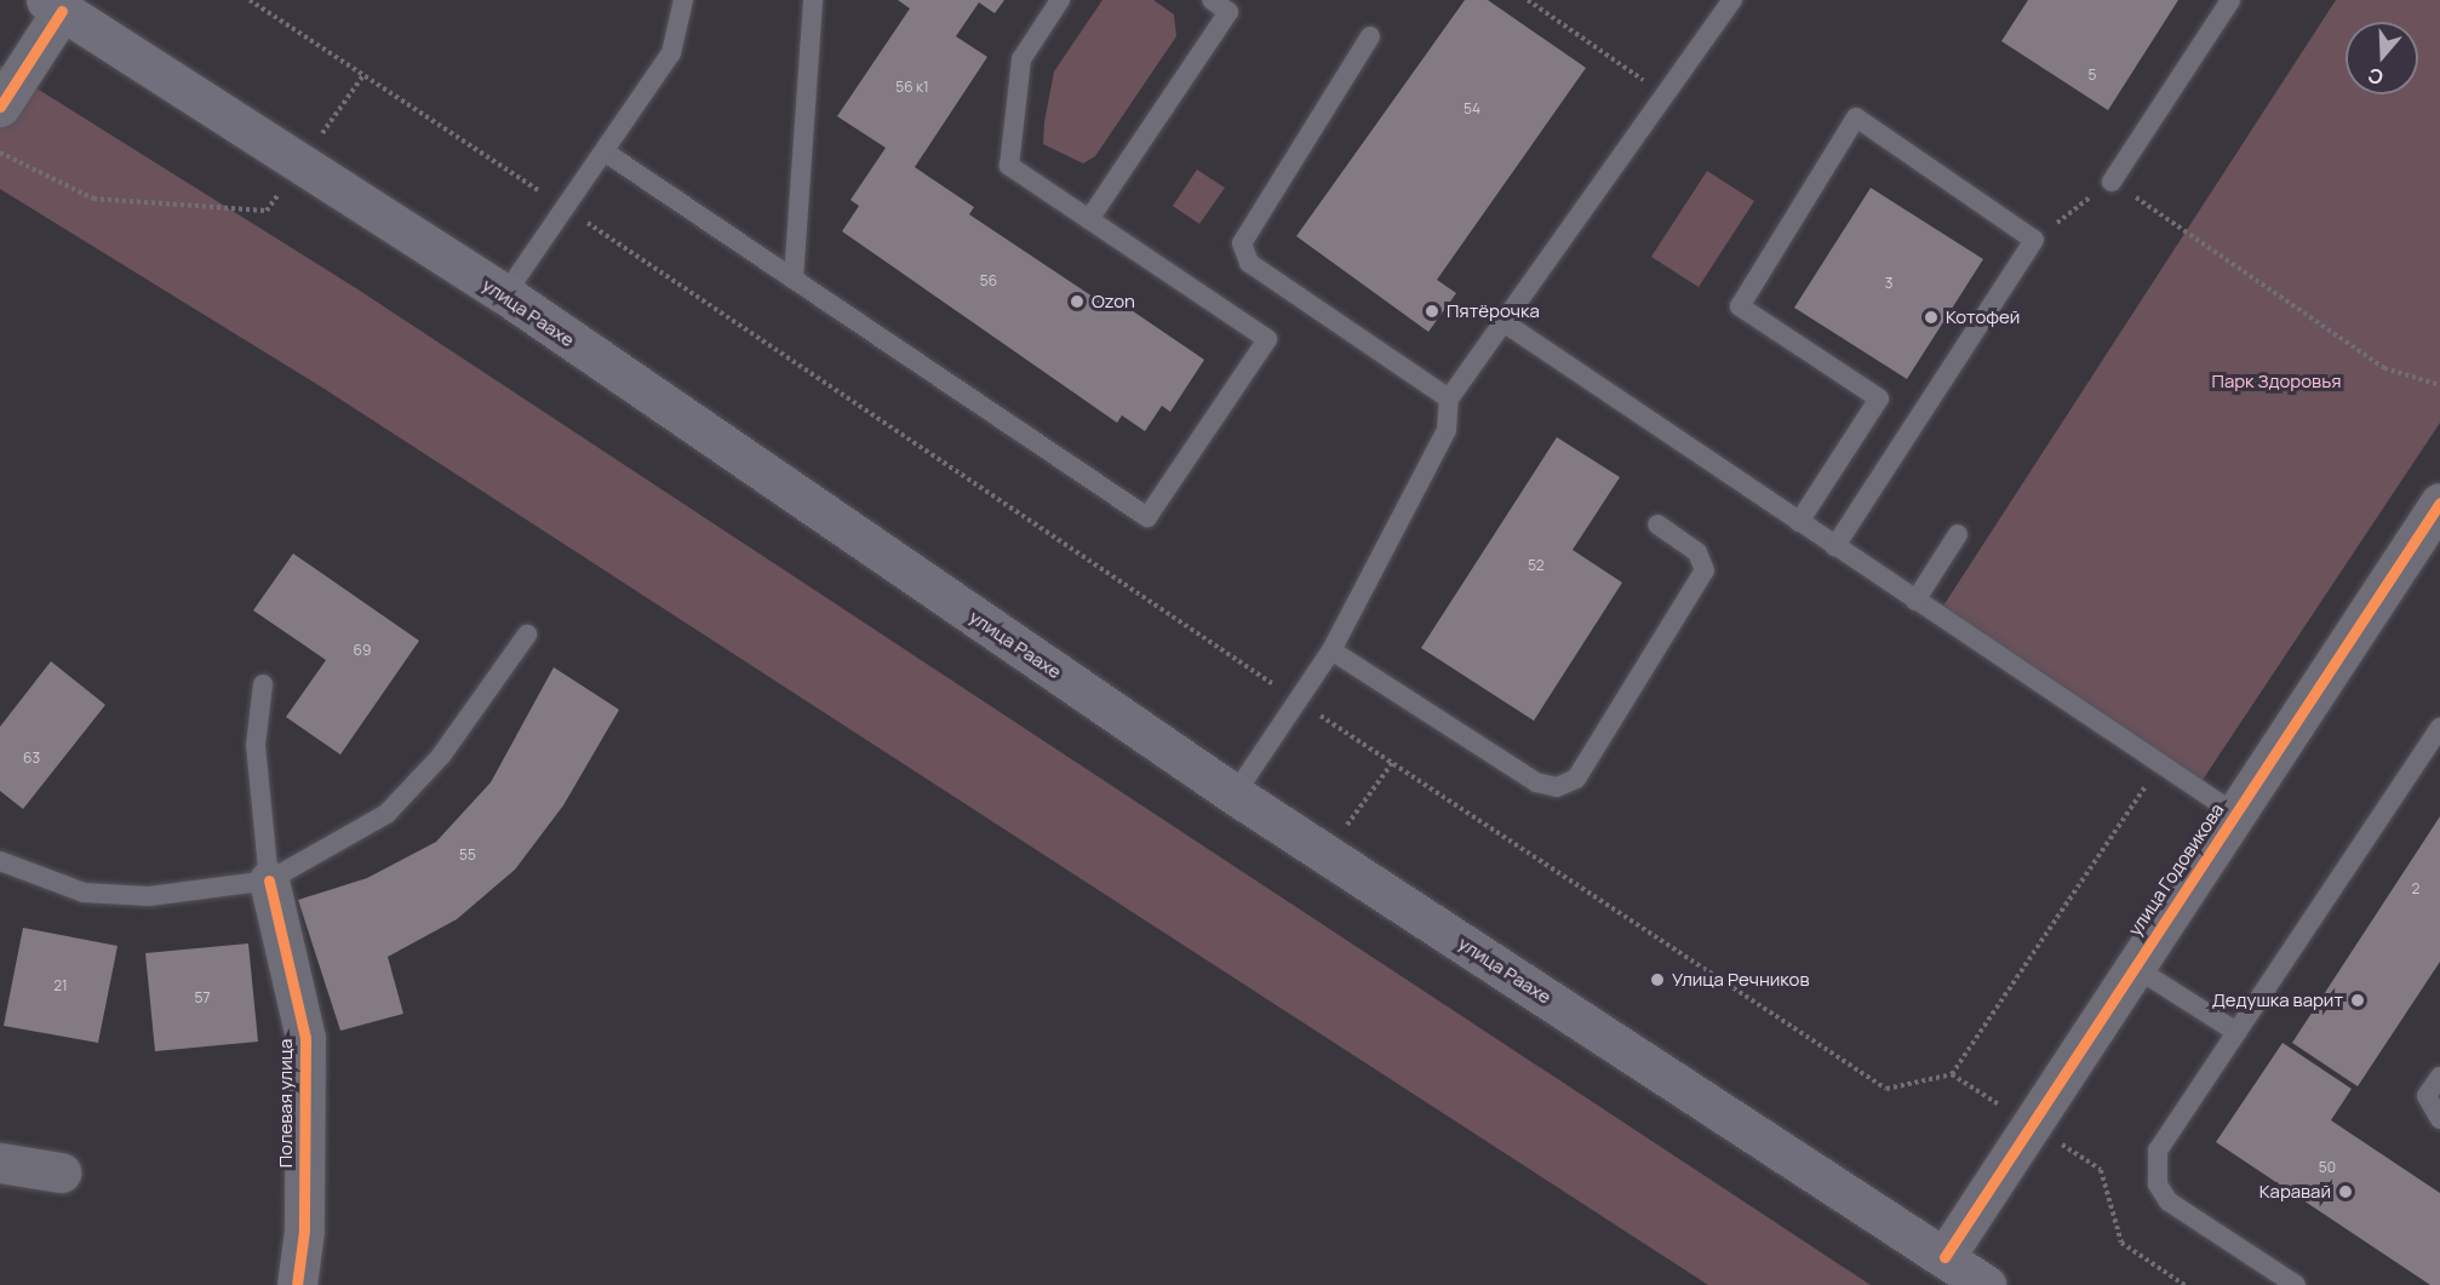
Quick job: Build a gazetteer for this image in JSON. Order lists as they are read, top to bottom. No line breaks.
{"streets":{"main road":["улица Раахе"],"street":["улица Годовикова","Полевая улица"]},"crossings":[["улица Раахе","улица Годовикова"]],"parks":["Парк Здоровья"],"places":["Ozon","Пятёрочка","Котофей","Улица Речников","Дедушка варит","Каравай"],"house_numbers":["5","56 к1","54","56","3","52","69","63","55","2","21","57","50"],"north":"bottom"}
